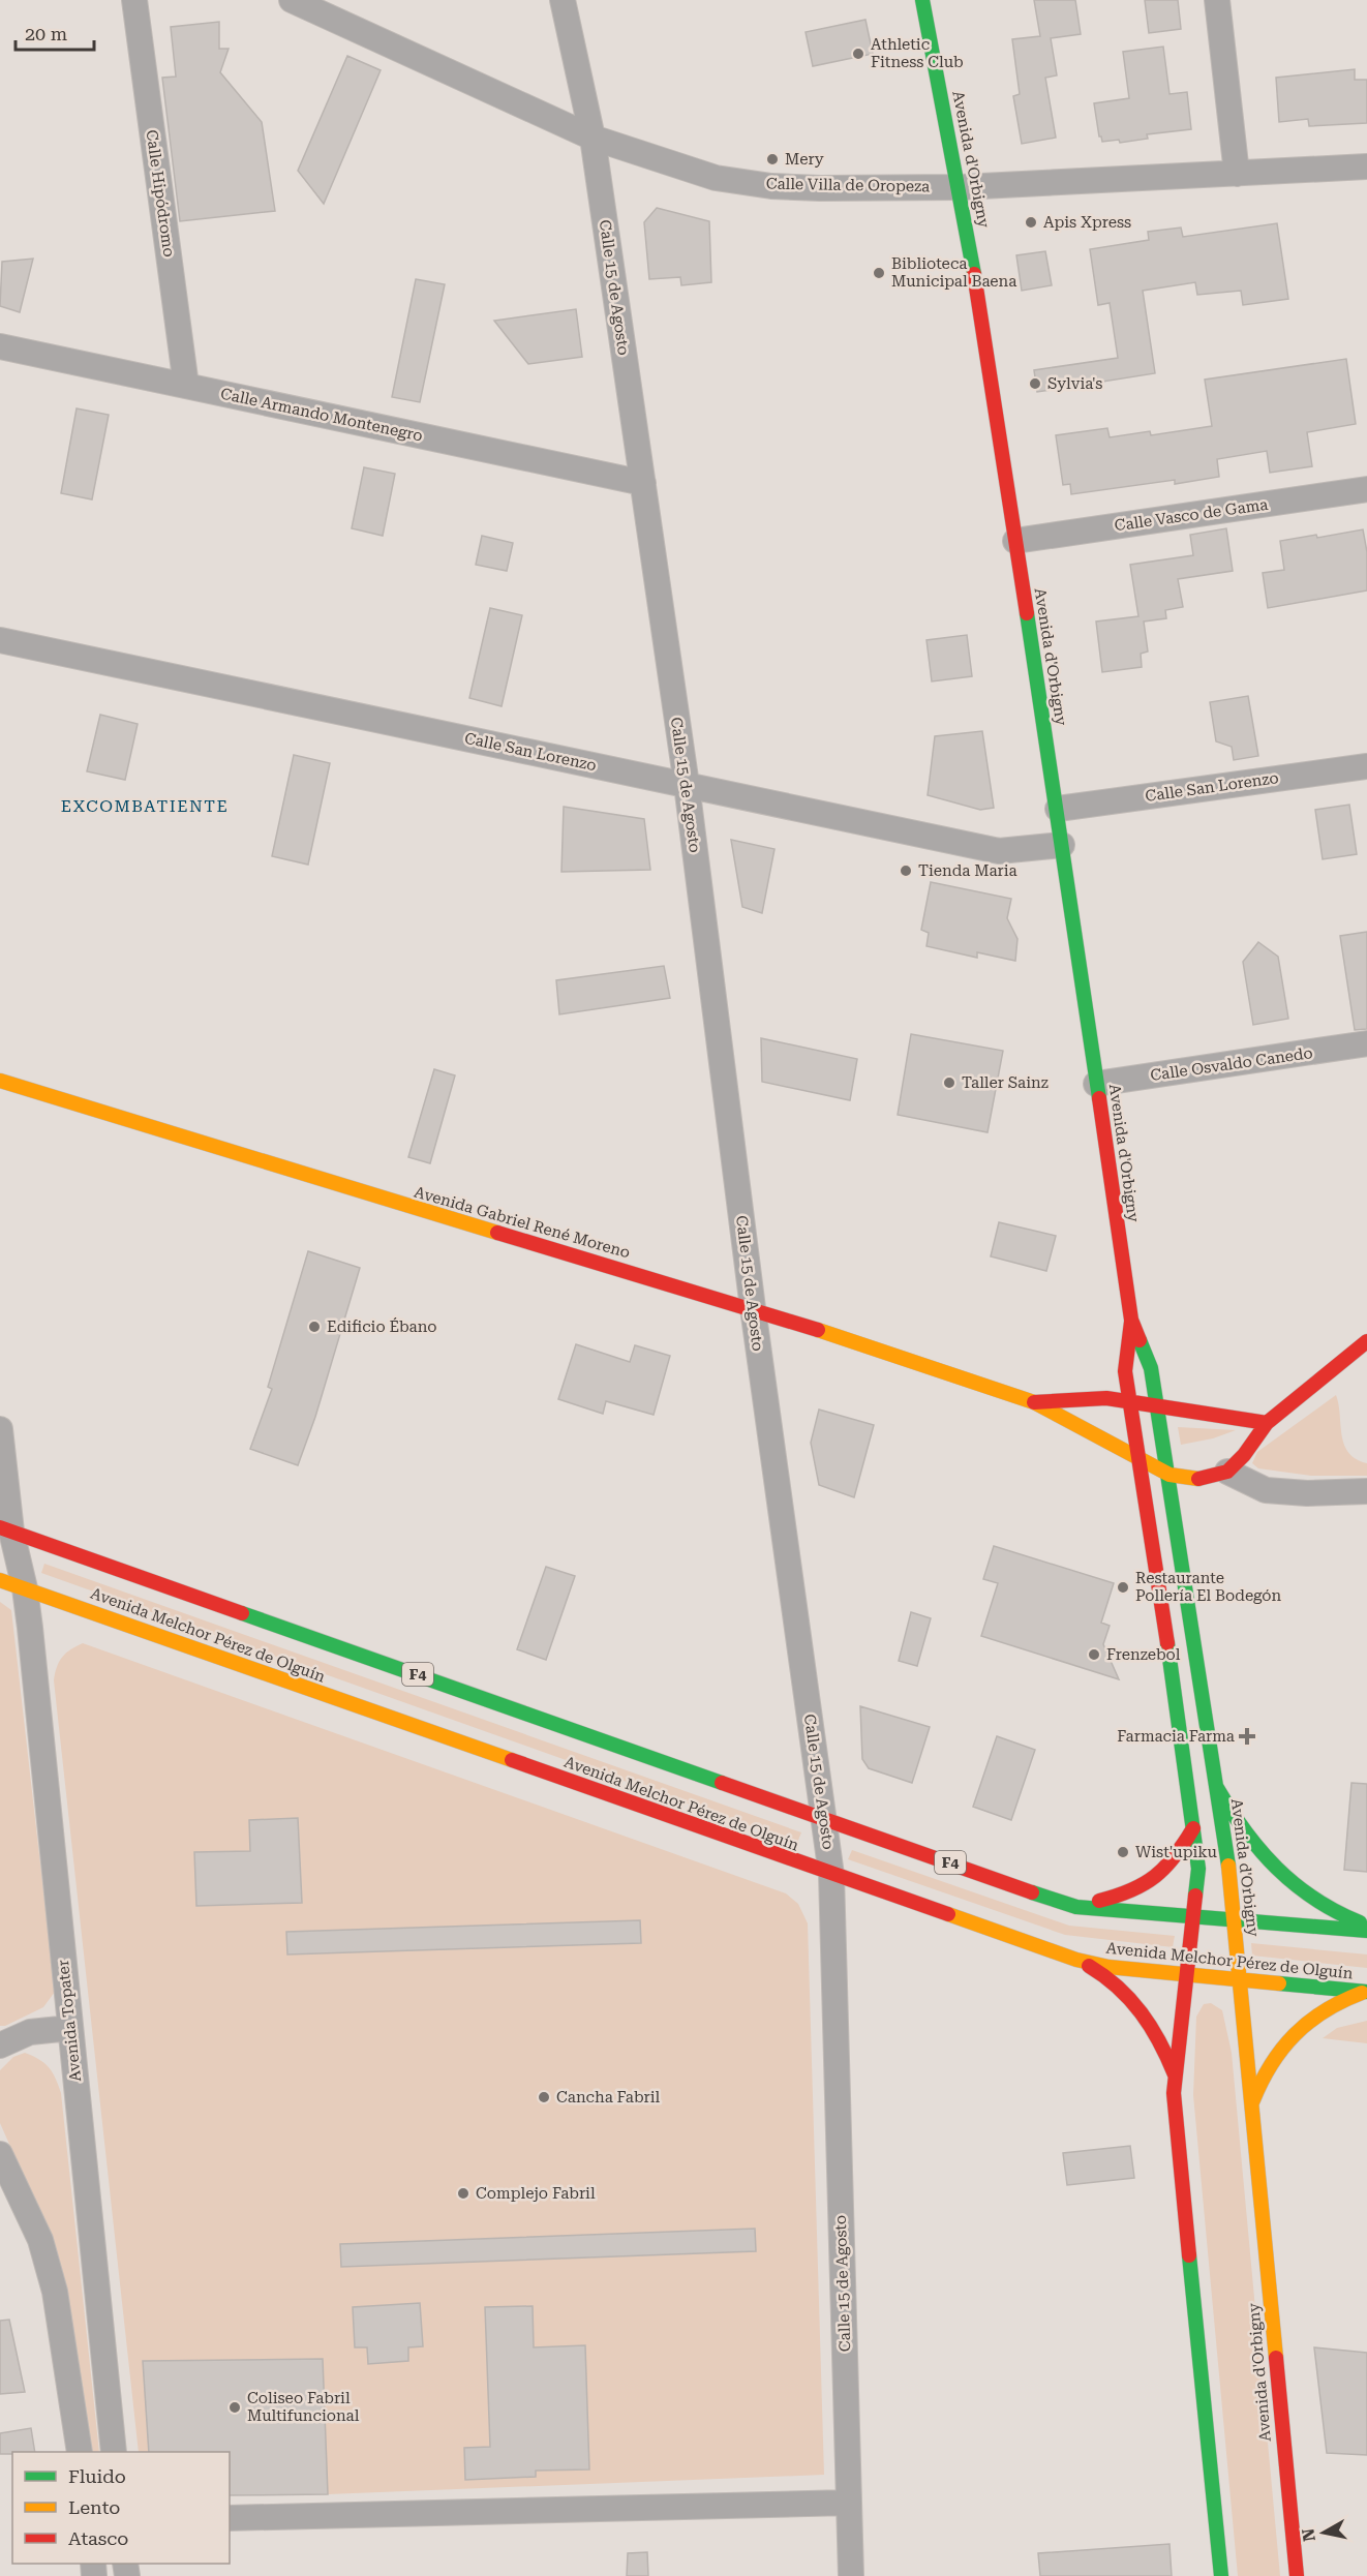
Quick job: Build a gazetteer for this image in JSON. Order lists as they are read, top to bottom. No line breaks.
{"streets":{"main road":["Avenida d'Orbigny","Avenida Gabriel René Moreno","Avenida Melchor Pérez de Olguín","F4"],"street":["Calle Villa de Oropeza","Calle Hipódromo","Calle 15 de Agosto","Calle Armando Montenegro","Calle Vasco de Gama","Calle San Lorenzo","Calle Osvaldo Canedo","Avenida Topater"]},"crossings":[["Avenida d'Orbigny","Calle Villa de Oropeza"],["Avenida d'Orbigny","Calle Vasco de Gama"],["Avenida d'Orbigny","Calle San Lorenzo"],["Avenida d'Orbigny","Calle Osvaldo Canedo"],["Avenida d'Orbigny","Avenida Gabriel René Moreno"],["Avenida d'Orbigny","Avenida Melchor Pérez de Olguín"],["Calle Villa de Oropeza","Calle 15 de Agosto"],["Calle Hipódromo","Calle Armando Montenegro"],["Calle 15 de Agosto","Calle Armando Montenegro"],["Calle 15 de Agosto","Calle San Lorenzo"],["Calle 15 de Agosto","Avenida Gabriel René Moreno"],["Calle 15 de Agosto","Avenida Melchor Pérez de Olguín"],["Avenida Melchor Pérez de Olguín","Avenida Topater"]],"districts":["EXCOMBATIENTE"],"places":{"other":["Athletic Fitness Club","Mery","Apis Xpress","Biblioteca Municipal Baena","Sylvia's","Tienda Maria","Taller Sainz","Edificio Ébano","Restaurante Pollería El Bodegón","Frenzebol","Wist'upiku","Cancha Fabril","Complejo Fabril","Coliseo Fabril Multifuncional"],"health":["Farmacia Farma"]},"legend":["Fluido","Lento","Atasco"],"scale_bar":"20 m","north":"left"}
